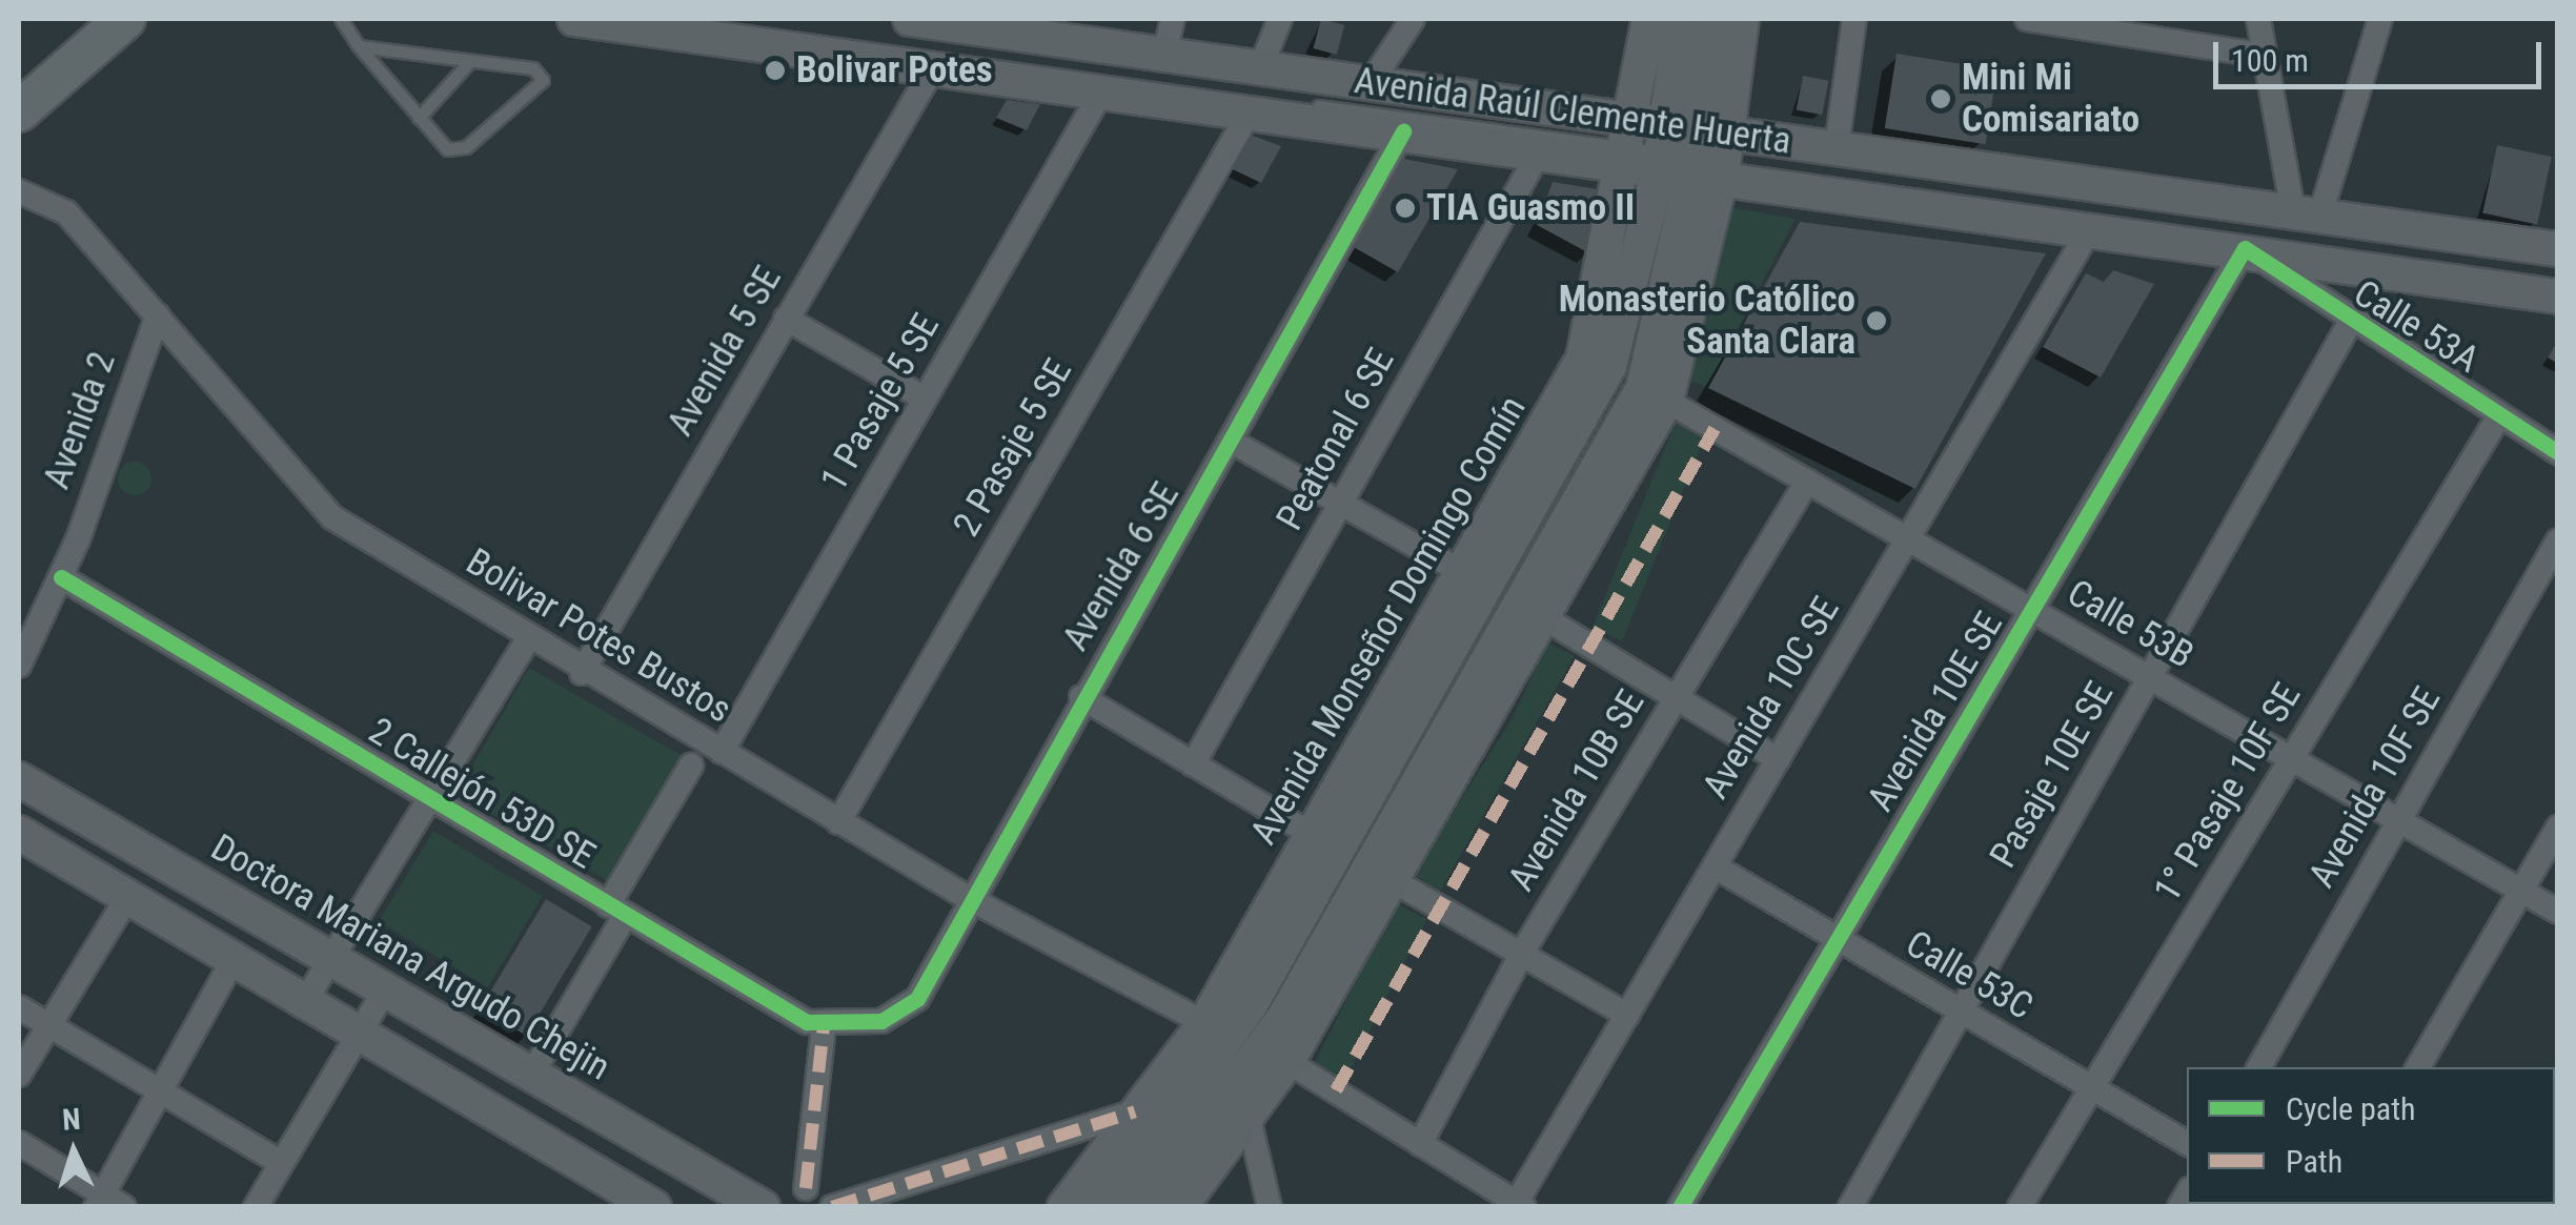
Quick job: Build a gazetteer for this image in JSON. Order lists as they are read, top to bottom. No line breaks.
{"streets":{"main road":["Avenida Raúl Clemente Huerta","Avenida Monseñor Domingo Comín","Doctora Mariana Argudo Chejin"],"street":["Calle 53A","Avenida 5 SE","1 Pasaje 5 SE","Avenida 2","Peatonal 6 SE","2 Pasaje 5 SE","Avenida 6 SE","Calle 53B","Bolivar Potes Bustos","Avenida 10C SE","Avenida 10E SE","Pasaje 10E SE","Avenida 10F SE","Avenida 10B SE","1° Pasaje 10F SE","2 Callejón 53D SE","Calle 53C"]},"crossings":[["Avenida Raúl Clemente Huerta","Calle 53A"],["Avenida Raúl Clemente Huerta","Avenida 5 SE"],["Avenida Raúl Clemente Huerta","1 Pasaje 5 SE"],["Avenida Raúl Clemente Huerta","Peatonal 6 SE"],["Avenida Raúl Clemente Huerta","2 Pasaje 5 SE"],["Avenida Raúl Clemente Huerta","Avenida 6 SE"],["Avenida Raúl Clemente Huerta","Avenida Monseñor Domingo Comín"],["Avenida Raúl Clemente Huerta","Avenida 10C SE"],["Avenida Raúl Clemente Huerta","Avenida 10E SE"],["Calle 53A","Avenida 10E SE"],["Calle 53A","Pasaje 10E SE"],["Calle 53A","1° Pasaje 10F SE"],["Avenida 5 SE","Bolivar Potes Bustos"],["1 Pasaje 5 SE","Bolivar Potes Bustos"],["Avenida 2","Bolivar Potes Bustos"],["Avenida 2","2 Callejón 53D SE"],["2 Pasaje 5 SE","Bolivar Potes Bustos"],["Avenida 6 SE","Bolivar Potes Bustos"],["Avenida 6 SE","2 Callejón 53D SE"],["Avenida Monseñor Domingo Comín","Calle 53B"],["Avenida Monseñor Domingo Comín","Bolivar Potes Bustos"],["Calle 53B","Avenida 10C SE"],["Calle 53B","Avenida 10E SE"],["Calle 53B","Pasaje 10E SE"],["Calle 53B","Avenida 10F SE"],["Calle 53B","Avenida 10B SE"],["Calle 53B","1° Pasaje 10F SE"],["Avenida 10C SE","Calle 53C"],["Avenida 10E SE","Calle 53C"],["Pasaje 10E SE","Calle 53C"],["1° Pasaje 10F SE","Calle 53C"]],"places":["Bolivar Potes","Mini Mi Comisariato","TIA Guasmo II","Monasterio Católico Santa Clara"],"legend":["Cycle path","Path"],"scale_bar":"100 m","north":"top"}
